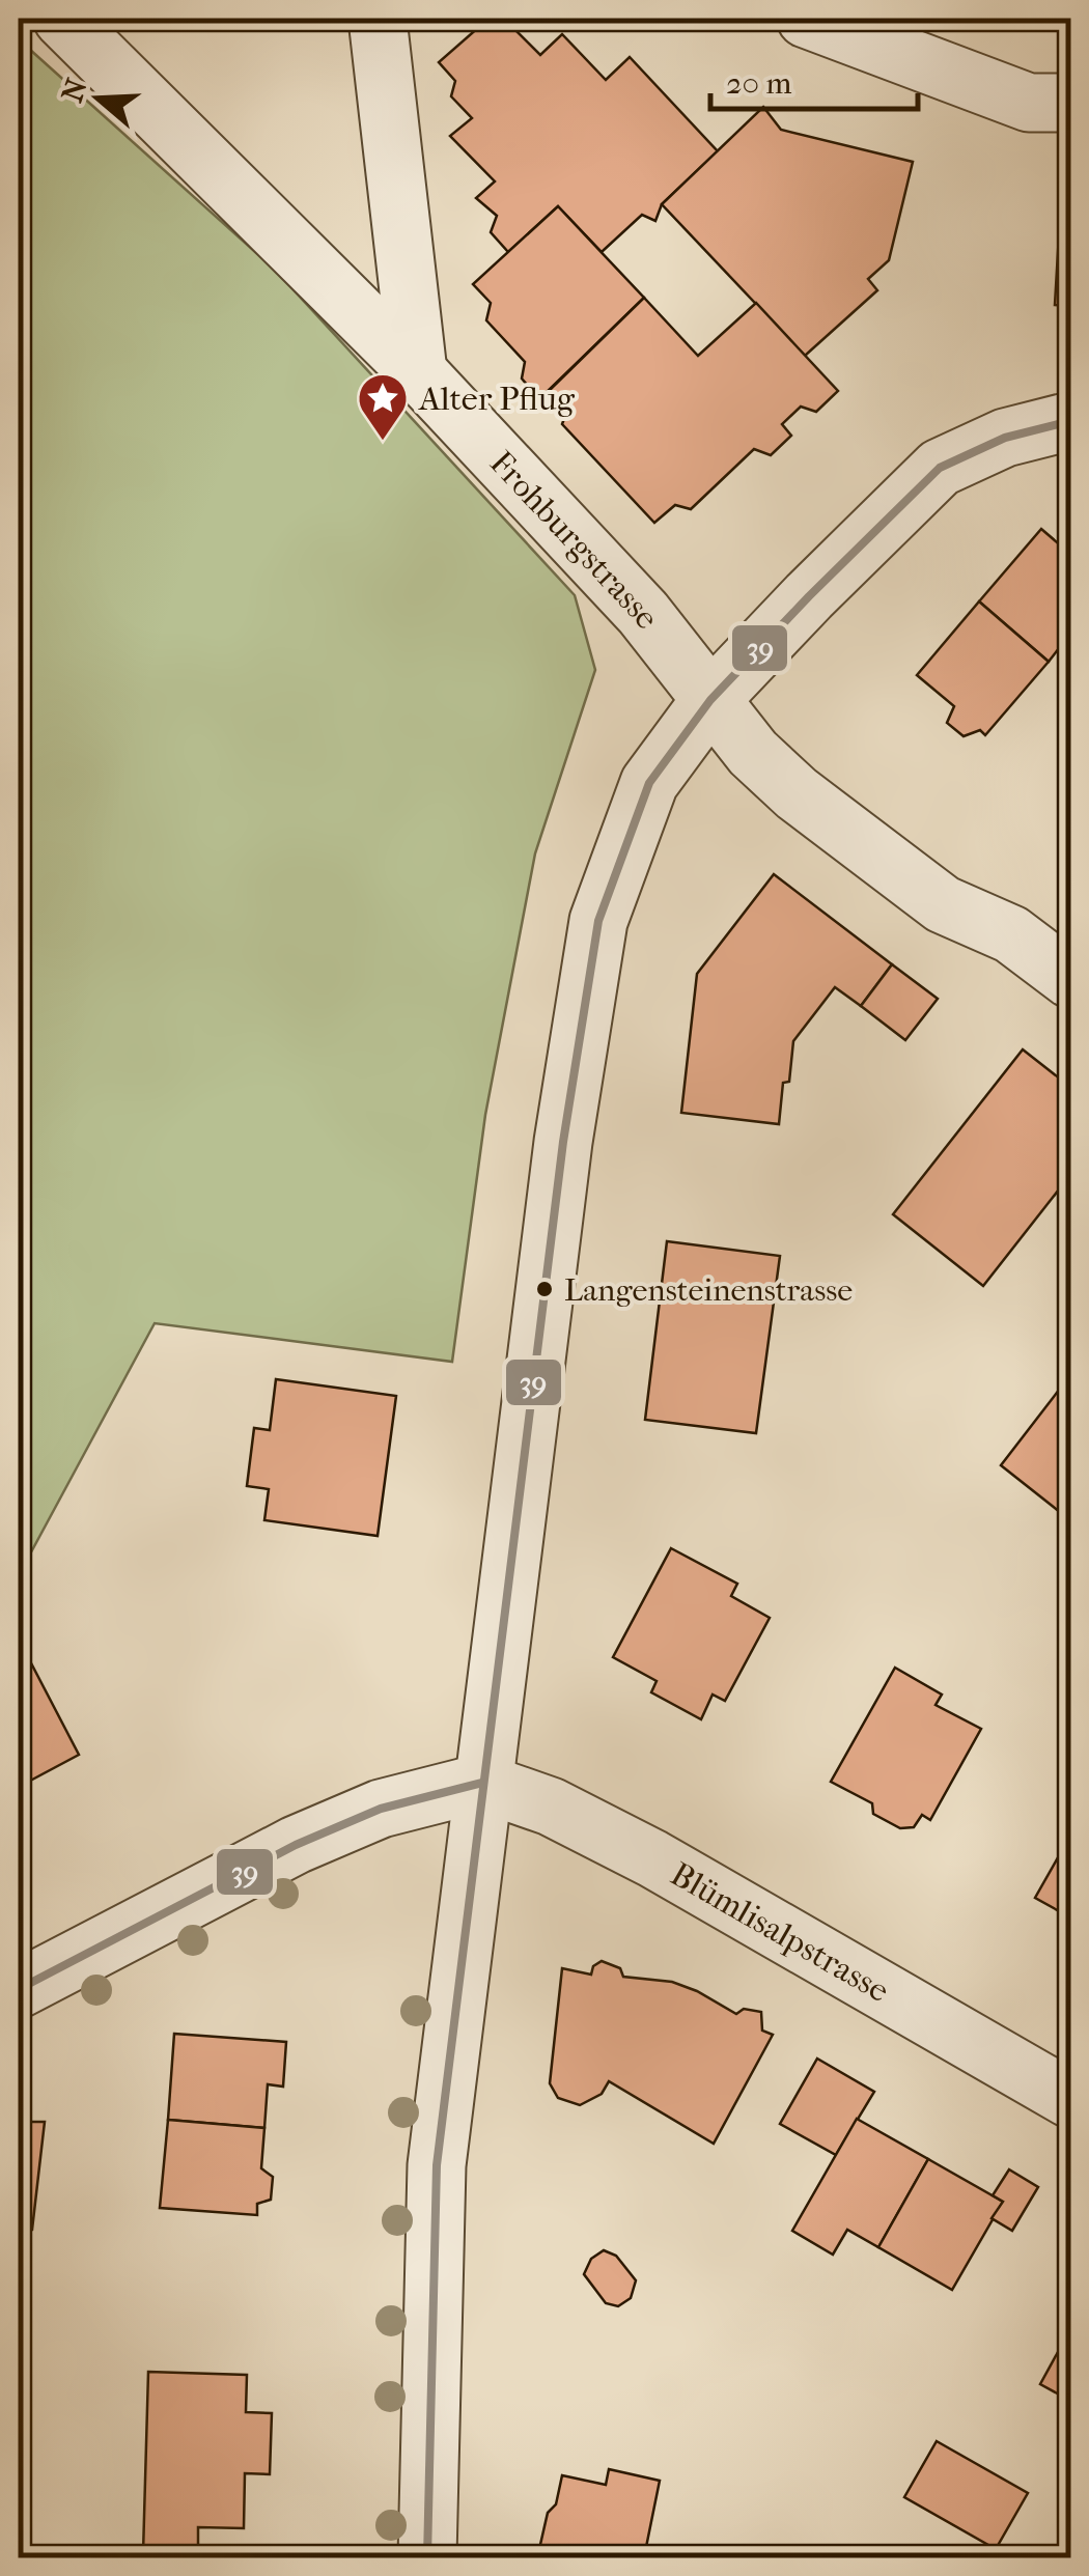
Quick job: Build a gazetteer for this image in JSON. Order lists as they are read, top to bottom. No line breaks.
{"streets":{"street":["Frohburgstrasse","Blümlisalpstrasse"]},"places":{"place":["Alter Pflug"],"other":["Langensteinenstrasse"]},"lines":["transit line 39"],"scale_bar":"20 m","north":"left"}
